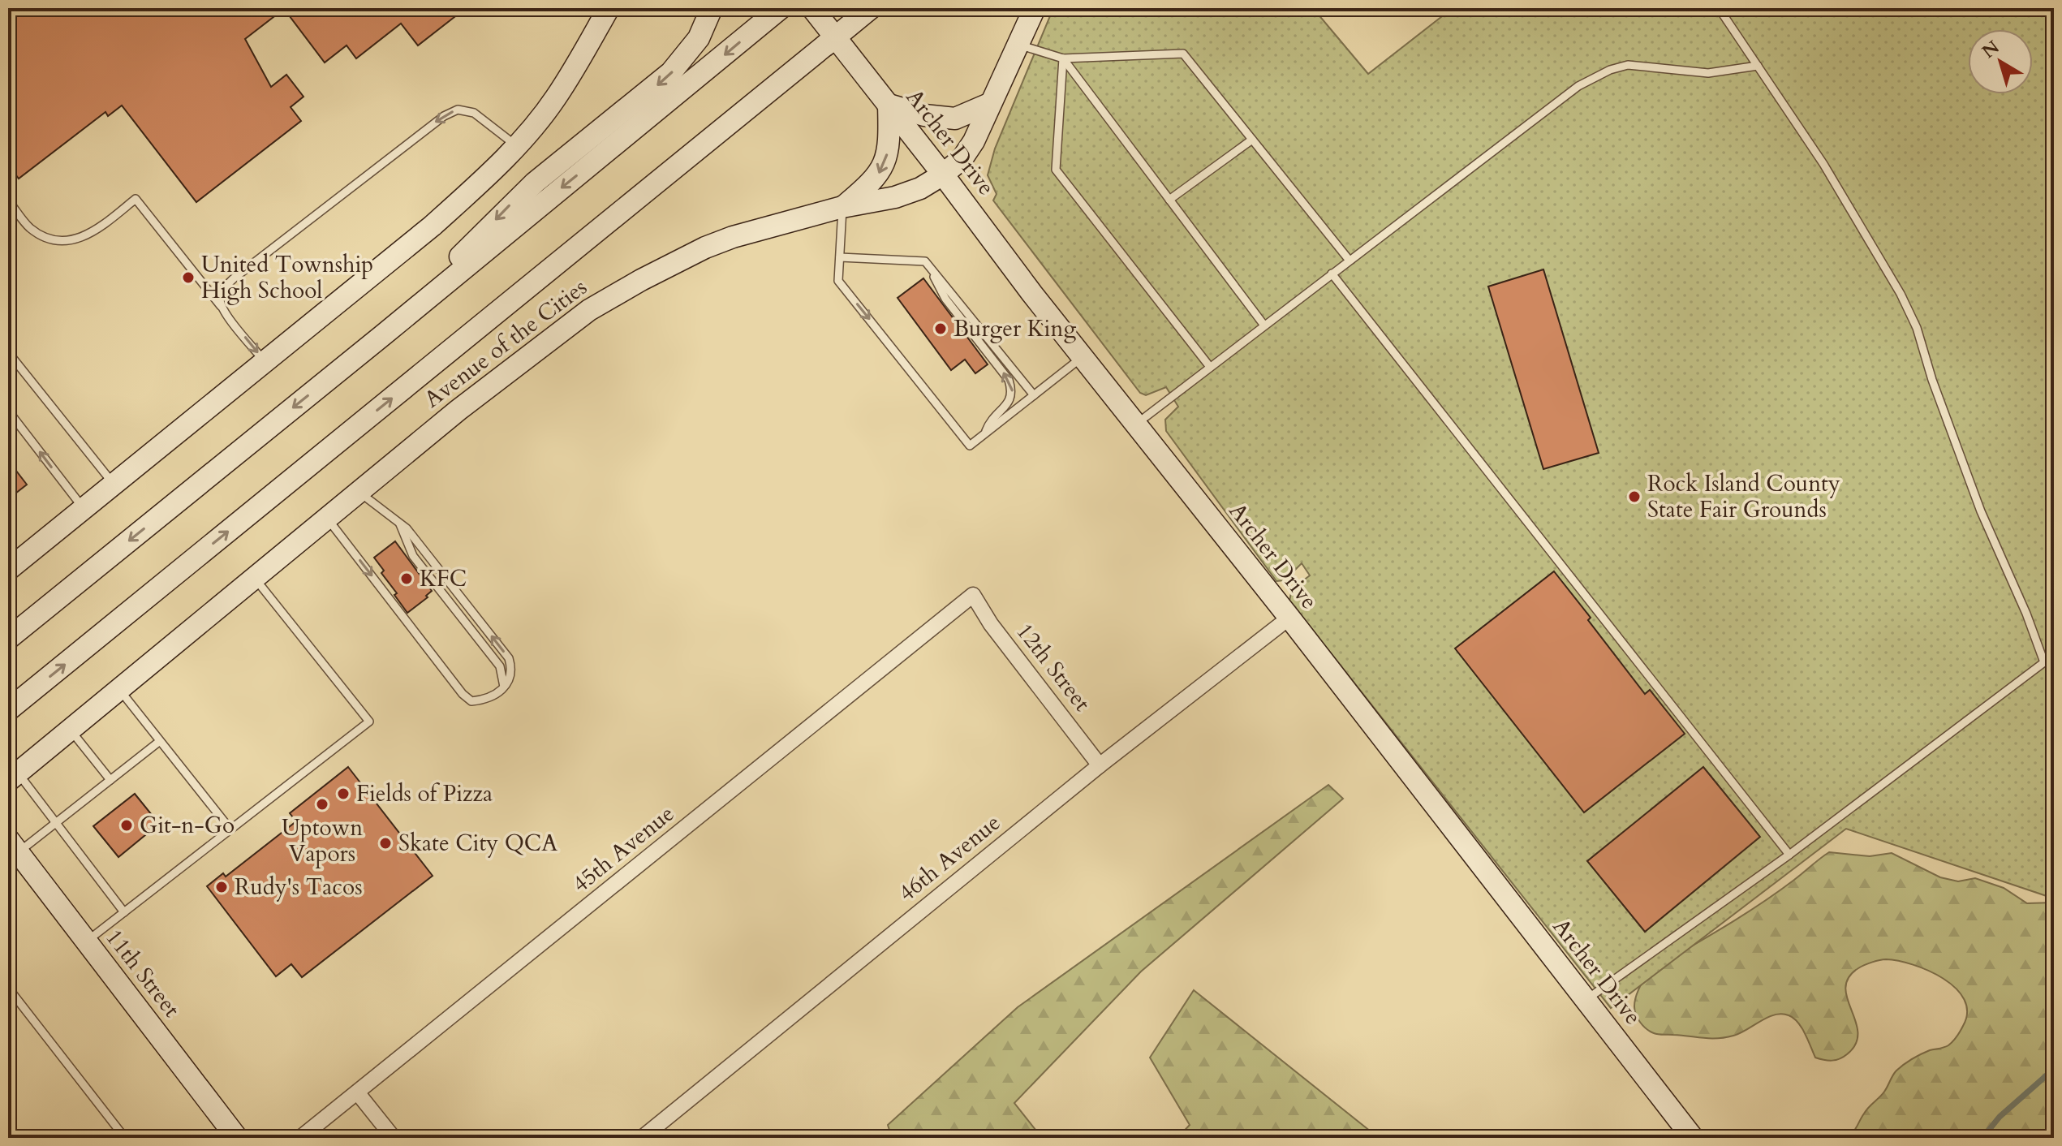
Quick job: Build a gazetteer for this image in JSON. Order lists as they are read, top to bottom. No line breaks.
{"streets":{"street":["Archer Drive","Avenue of the Cities","12th Street","45th Avenue","46th Avenue","11th Street"]},"crossings":[["Archer Drive","Avenue of the Cities"],["Archer Drive","46th Avenue"],["12th Street","45th Avenue"],["12th Street","46th Avenue"]],"places":["United Township High School","Burger King","Rock Island County State Fair Grounds","KFC","Fields of Pizza","Uptown Vapors","Git-n-Go","Skate City QCA","Rudy's Tacos"],"north":"top left"}
